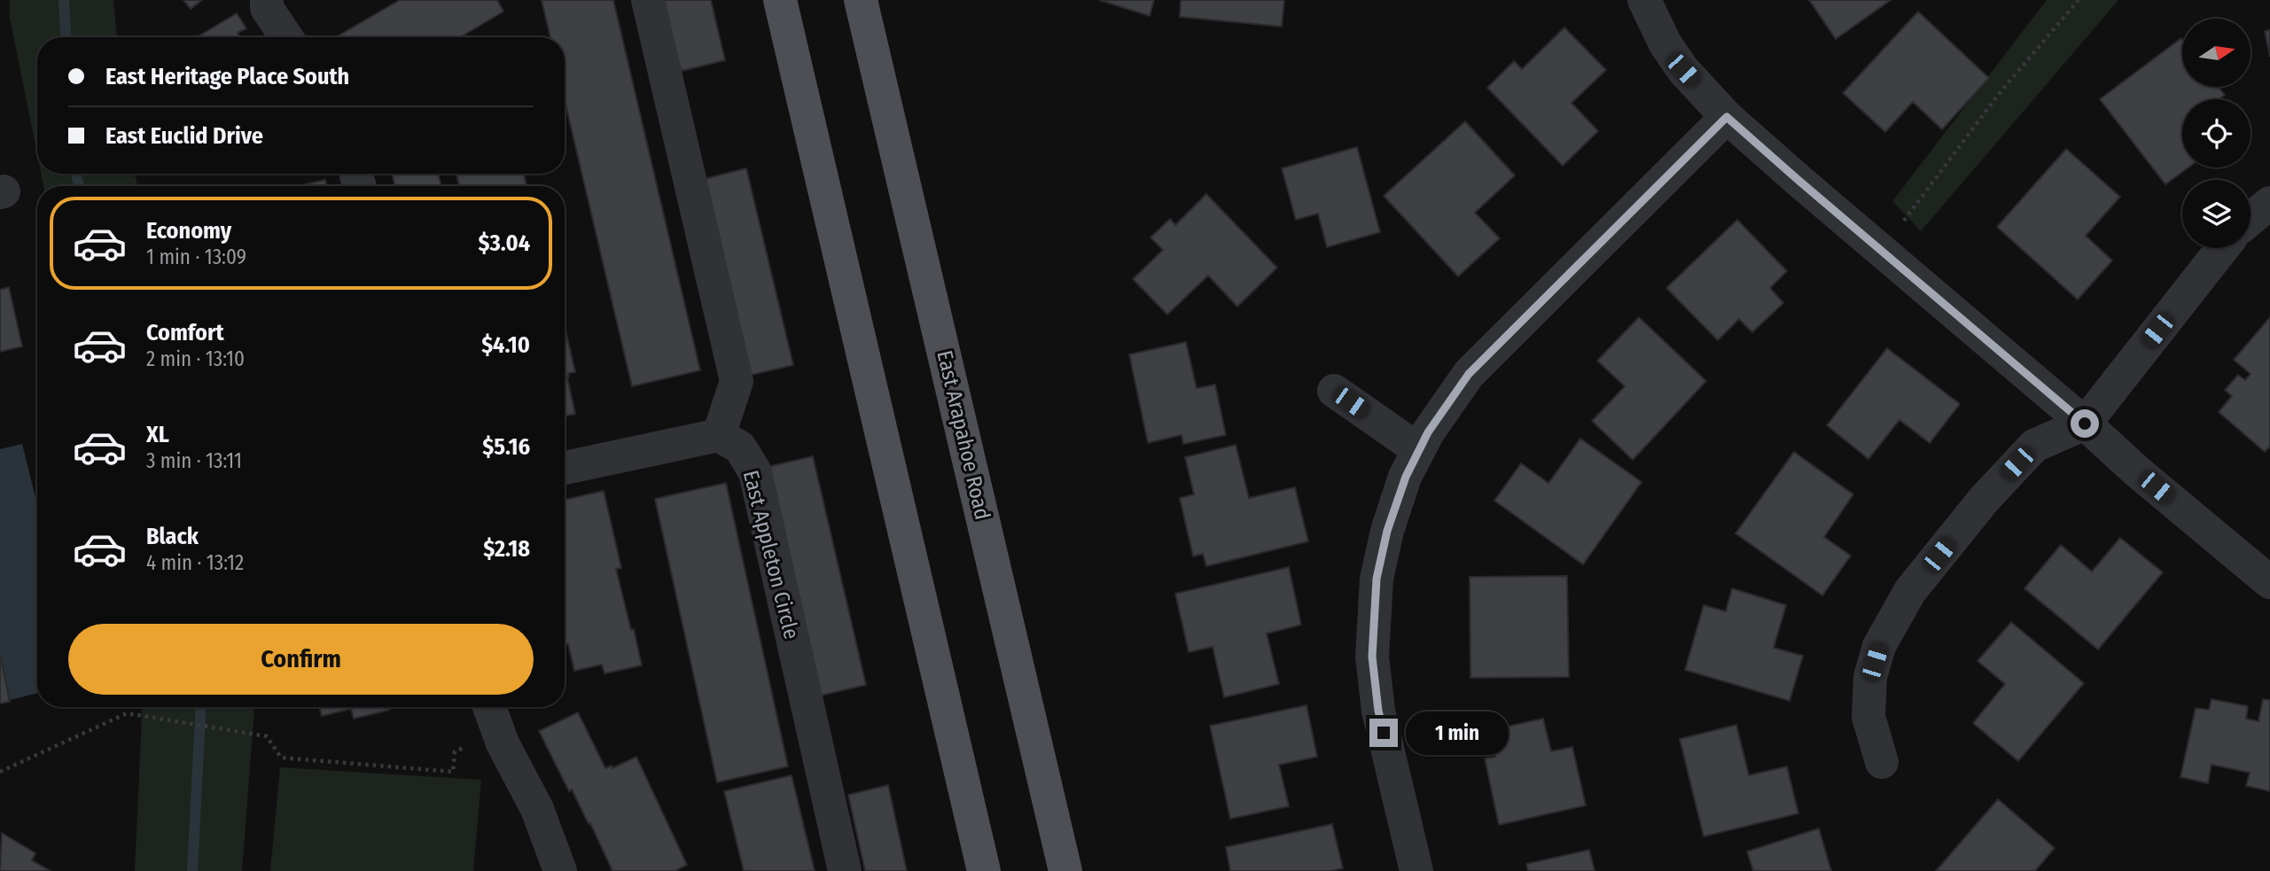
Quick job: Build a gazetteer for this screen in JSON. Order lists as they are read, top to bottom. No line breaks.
{"streets":{"main road":["East Arapahoe Road"],"street":["East Appleton Circle"]},"north":"right","page":{"banner":["East Heritage Place South","East Euclid Drive"],"list":[{"name":"Economy","note":"1 min · 13:09","value":"$3.04"},{"name":"Comfort","note":"2 min · 13:10","value":"$4.10"},{"name":"XL","note":"3 min · 13:11","value":"$5.16"},{"name":"Black","note":"4 min · 13:12","value":"$2.18"}],"buttons":"Confirm","bubble":"1 min"}}
